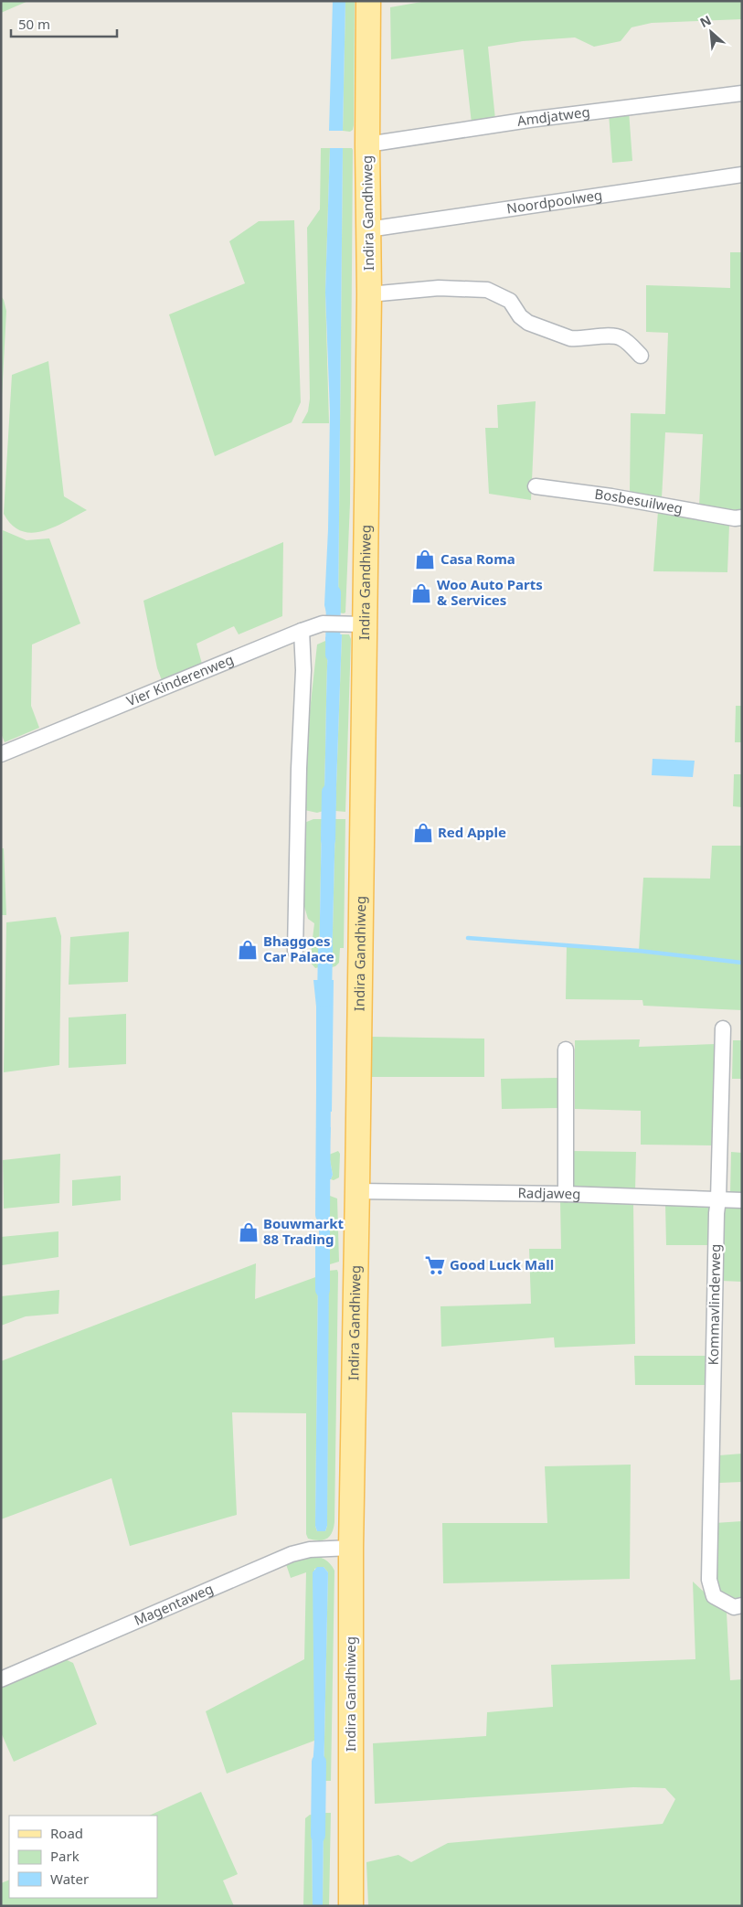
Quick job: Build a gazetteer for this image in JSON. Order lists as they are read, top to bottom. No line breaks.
{"streets":{"main road":["Indira Gandhiweg"],"street":["Amdjatweg","Noordpoolweg","Bosbesuilweg","Vier Kinderenweg","Radjaweg","Kommavlinderweg","Magentaweg"]},"crossings":[["Amdjatweg","Indira Gandhiweg"],["Noordpoolweg","Indira Gandhiweg"],["Indira Gandhiweg","Vier Kinderenweg"],["Indira Gandhiweg","Radjaweg"],["Indira Gandhiweg","Magentaweg"],["Radjaweg","Kommavlinderweg"]],"places":{"shop":["Casa Roma","Woo Auto Parts & Services","Red Apple","Bhaggoes Car Palace","Bouwmarkt 88 Trading"],"supermarket":["Good Luck Mall"]},"legend":["Road","Park","Water"],"scale_bar":"50 m","north":"top left"}
